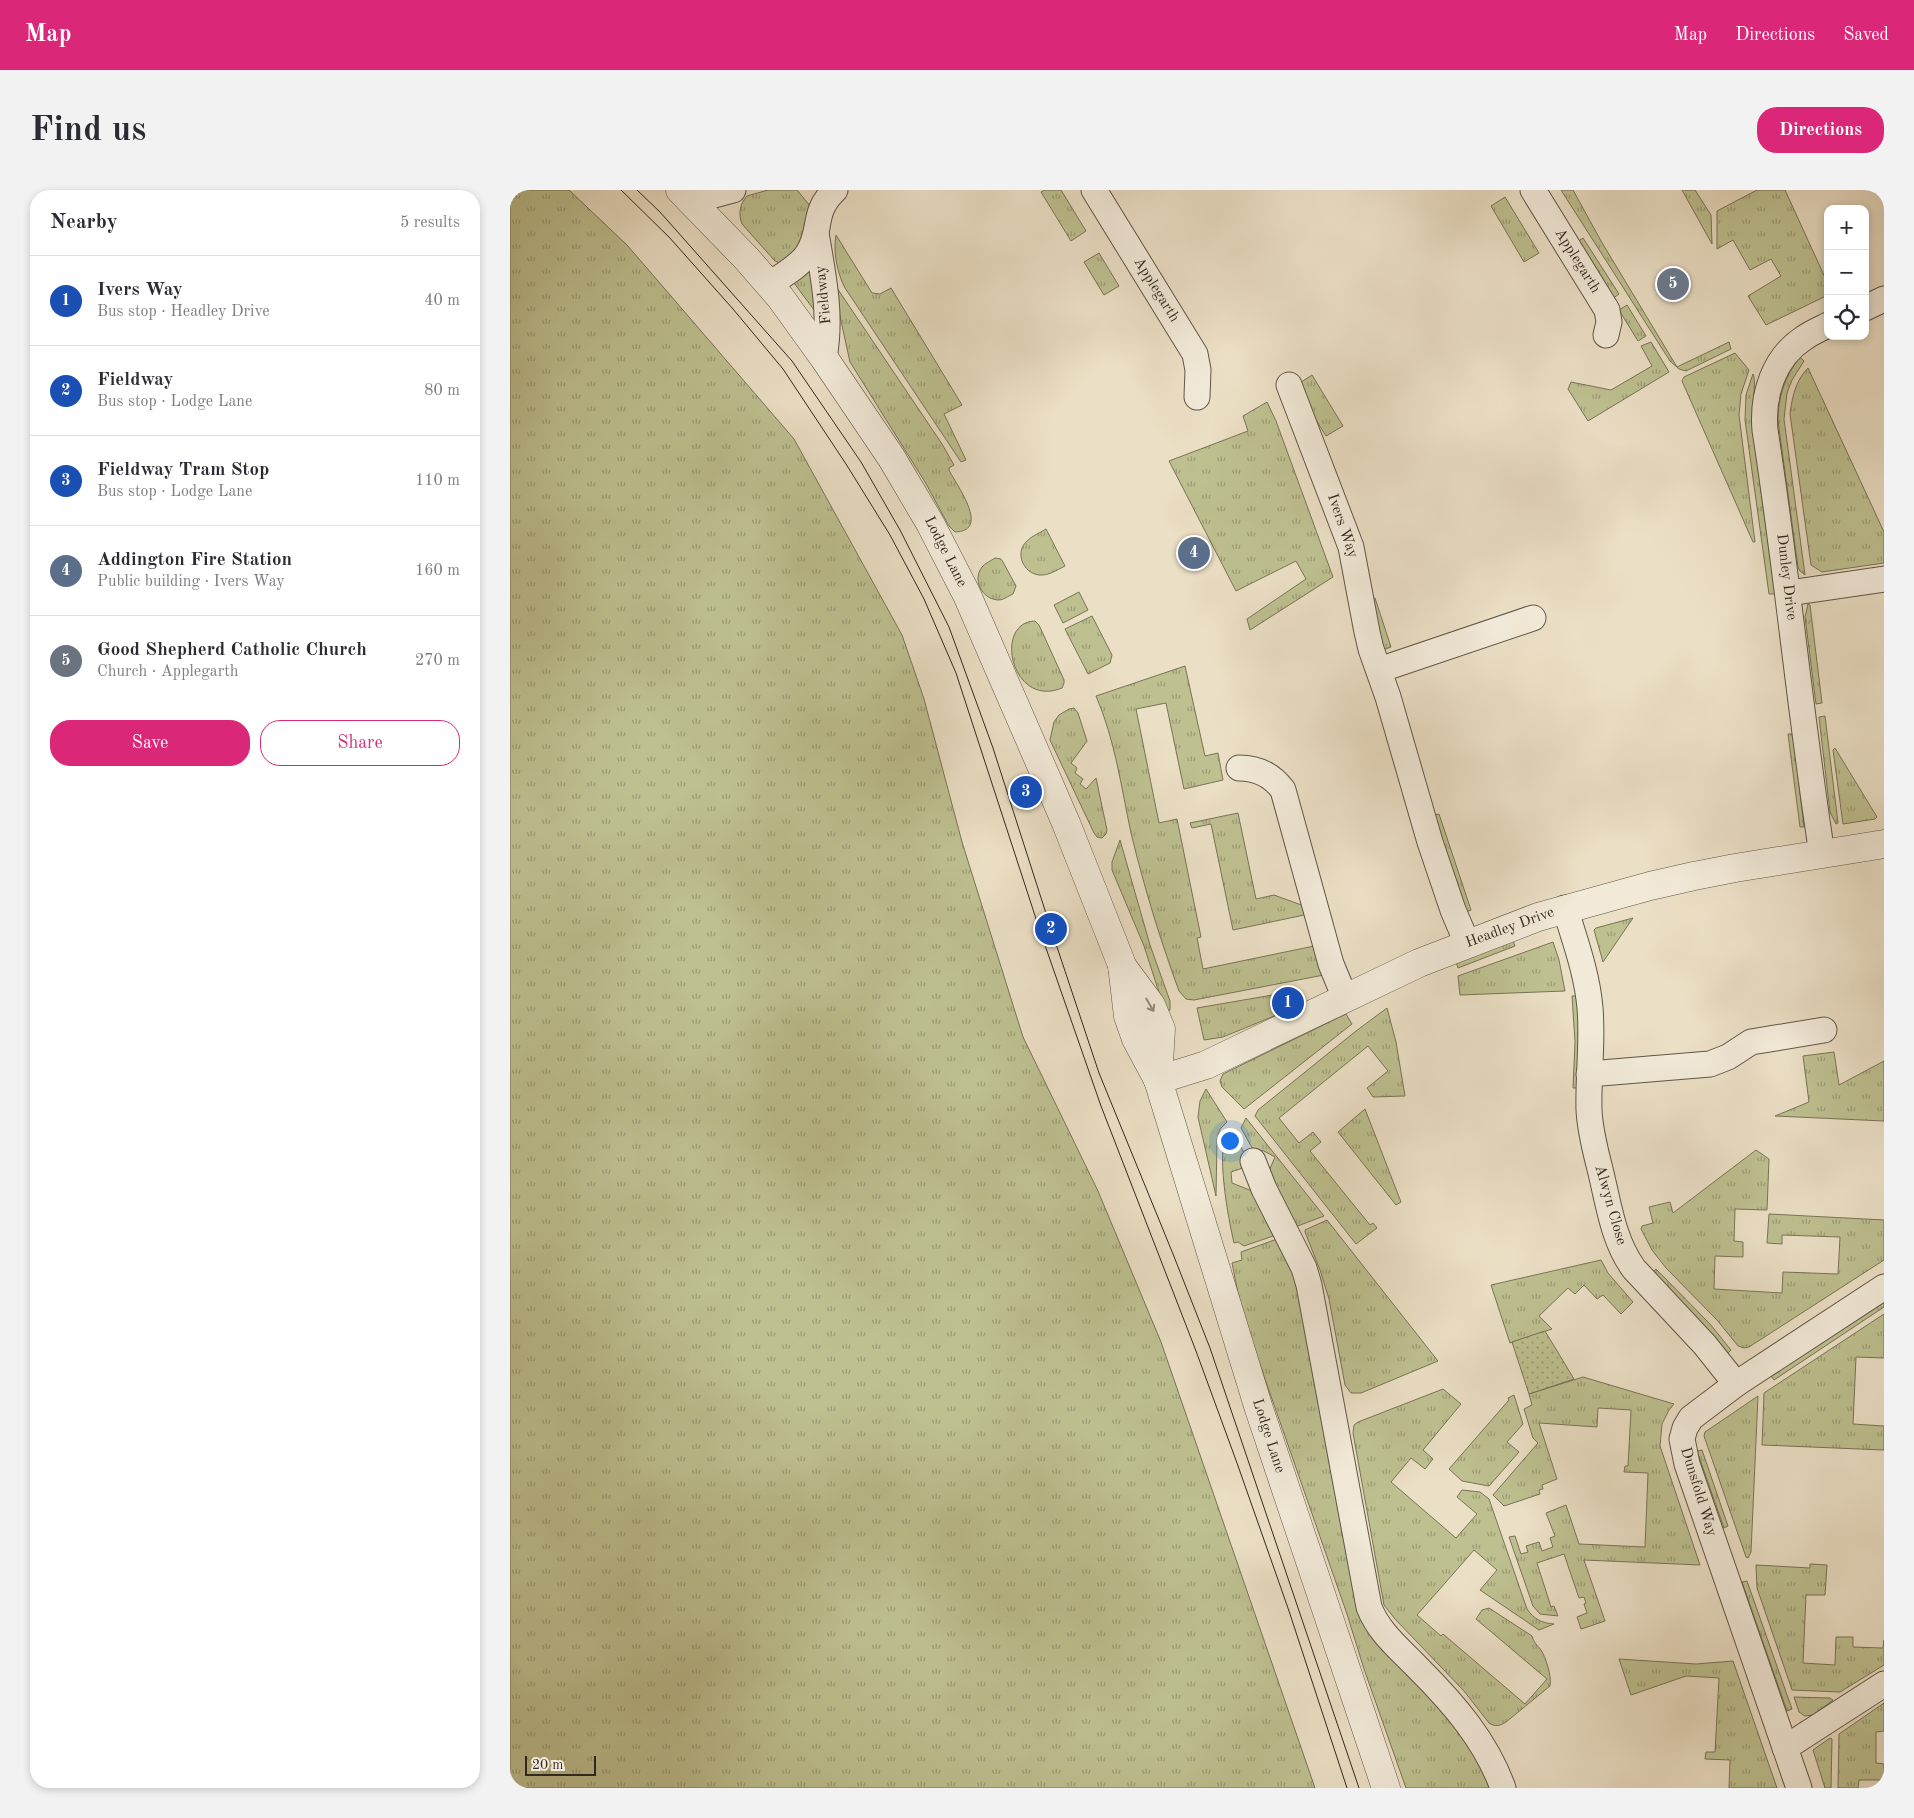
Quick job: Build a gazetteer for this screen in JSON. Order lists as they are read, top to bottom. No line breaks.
{"streets":{"street":["Applegarth","Fieldway","Ivers Way","Lodge Lane","Dunley Drive","Headley Drive","Alwyn Close","Dunsfold Way"]},"crossings":[["Fieldway","Lodge Lane"],["Ivers Way","Headley Drive"],["Lodge Lane","Headley Drive"],["Dunley Drive","Headley Drive"],["Headley Drive","Alwyn Close"],["Alwyn Close","Dunsfold Way"]],"scale_bar":"20 m","page":{"header":"Map","nav":["Map","Directions","Saved"],"buttons":["Directions",["Save","Share"]],"title":"Find us","heading":["Nearby","5 results"],"map_buttons":["+","−"],"list":[{"mark":"1","name":"Ivers Way","note":"Bus stop · Headley Drive","value":"40 m"},{"mark":"2","name":"Fieldway","note":"Bus stop · Lodge Lane","value":"80 m"},{"mark":"3","name":"Fieldway Tram Stop","note":"Bus stop · Lodge Lane","value":"110 m"},{"mark":"4","name":"Addington Fire Station","note":"Public building · Ivers Way","value":"160 m"},{"mark":"5","name":"Good Shepherd Catholic Church","note":"Church · Applegarth","value":"270 m"}],"pins":["5","4","3","2","1"],"scale":"20 m"}}
